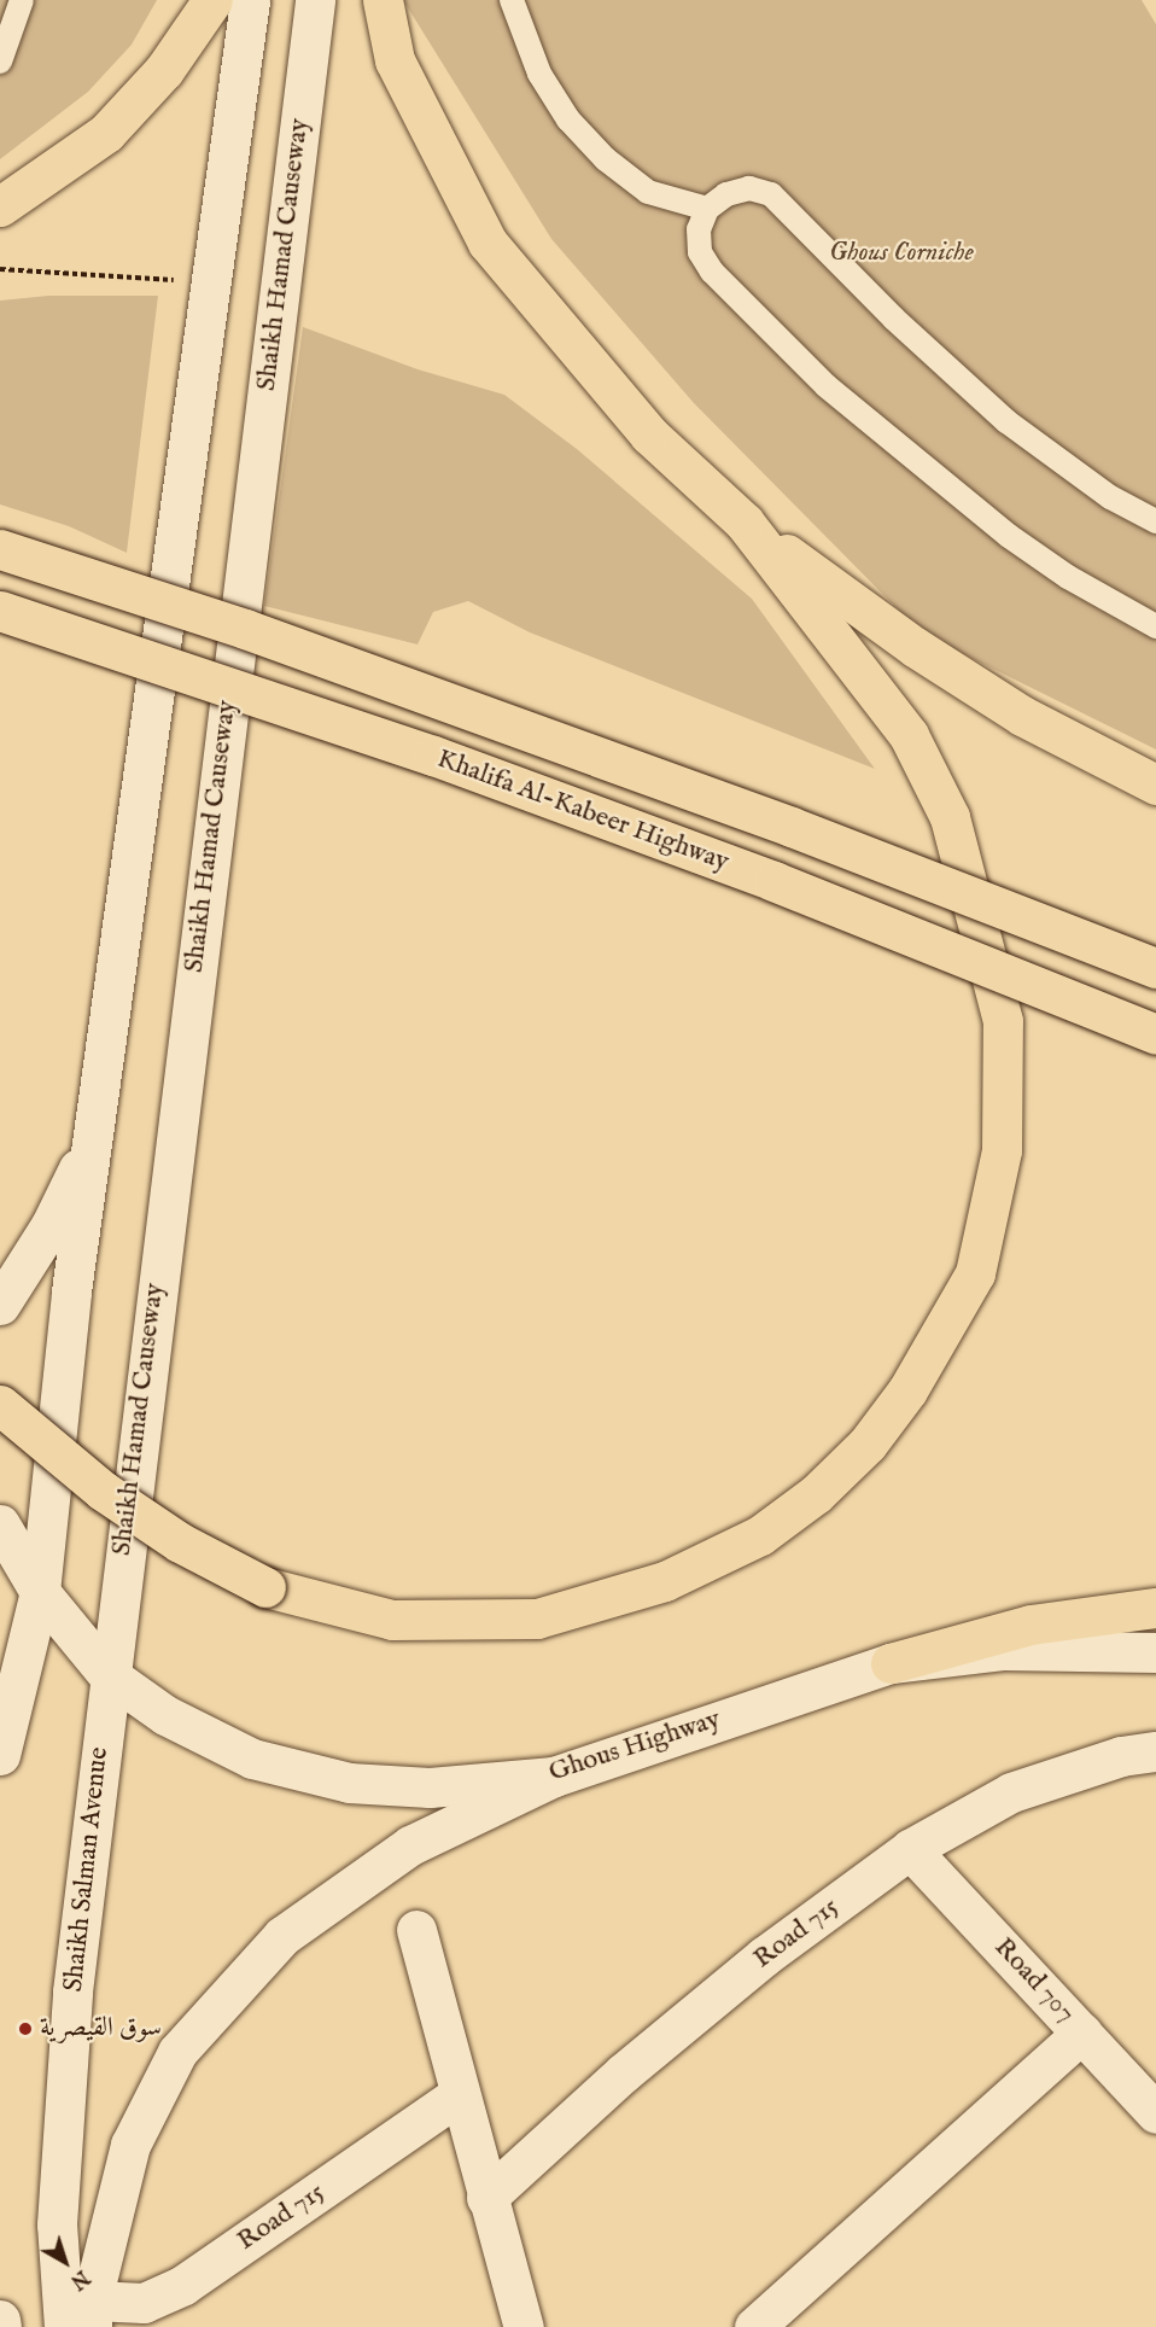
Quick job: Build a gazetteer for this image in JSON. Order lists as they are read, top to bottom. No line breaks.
{"streets":{"main road":["Shaikh Hamad Causeway","Khalifa Al-Kabeer Highway","Ghous Highway","Shaikh Salman Avenue","Road 715","Road 707"]},"crossings":[["Shaikh Hamad Causeway","Ghous Highway"],["Shaikh Hamad Causeway","Shaikh Salman Avenue"],["Ghous Highway","Shaikh Salman Avenue"],["Road 715","Road 707"]],"parks":["Ghous Corniche"],"places":["سوق القيصرية"],"north":"bottom right"}
